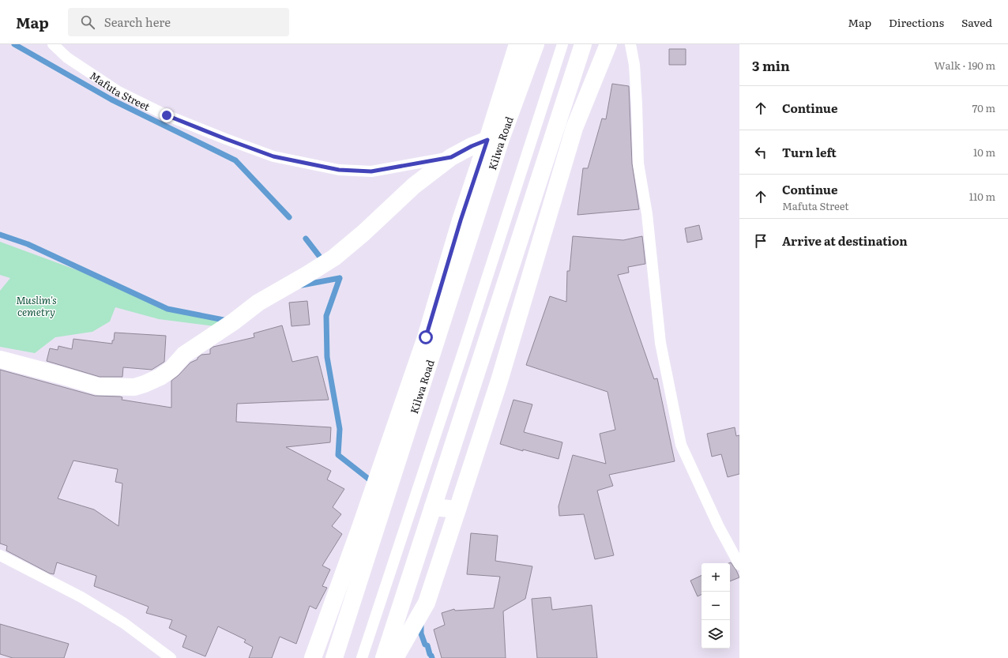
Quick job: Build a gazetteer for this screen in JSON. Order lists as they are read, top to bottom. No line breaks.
{"streets":{"main road":["Kilwa Road"],"lane":["Mafuta Street"]},"parks":["Muslim's cemetry"],"page":{"header":"Map","search":"Search here","nav":["Map","Directions","Saved"],"heading":["3 min","Walk · 190 m"],"list":[["Continue","70 m"],["Turn left","10 m"],["Continue","Mafuta Street","110 m"],"Arrive at destination"],"map_buttons":["+","−"]}}
